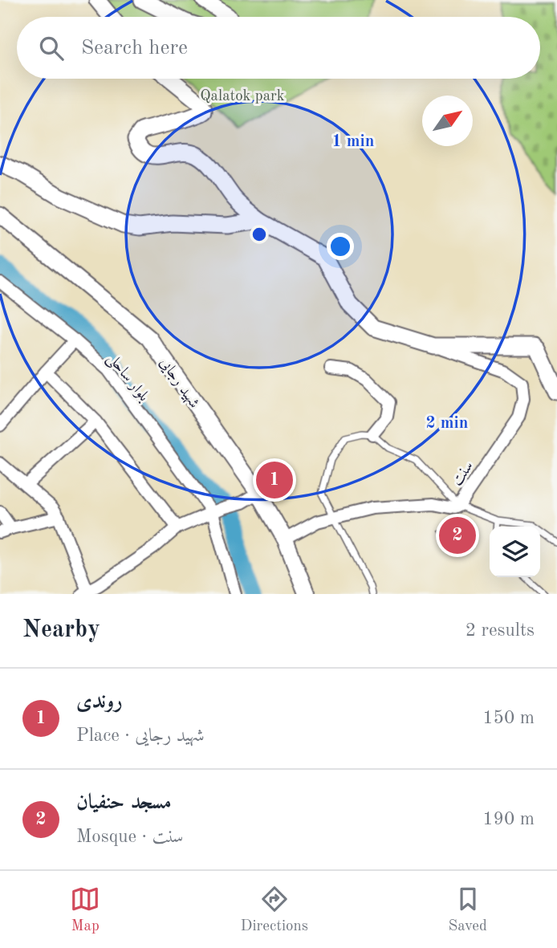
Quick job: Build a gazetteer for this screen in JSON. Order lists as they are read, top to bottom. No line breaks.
{"streets":{"street":["بلوار ساحلی","شهید رجایی","سنت"]},"crossings":[["شهید رجایی","سنت"]],"parks":["Qalatok park"],"north":"top right","page":{"search":"Search here","pins":["1","2"],"heading":["Nearby","2 results"],"list":[{"mark":"1","name":"روندی","note":"Place · شهید رجایی","value":"150 m"},{"mark":"2","name":"مسجد حنفیان","note":"Mosque · سنت","value":"190 m"}],"nav":["Map","Directions","Saved"]},"rings":["1 min","2 min"]}
